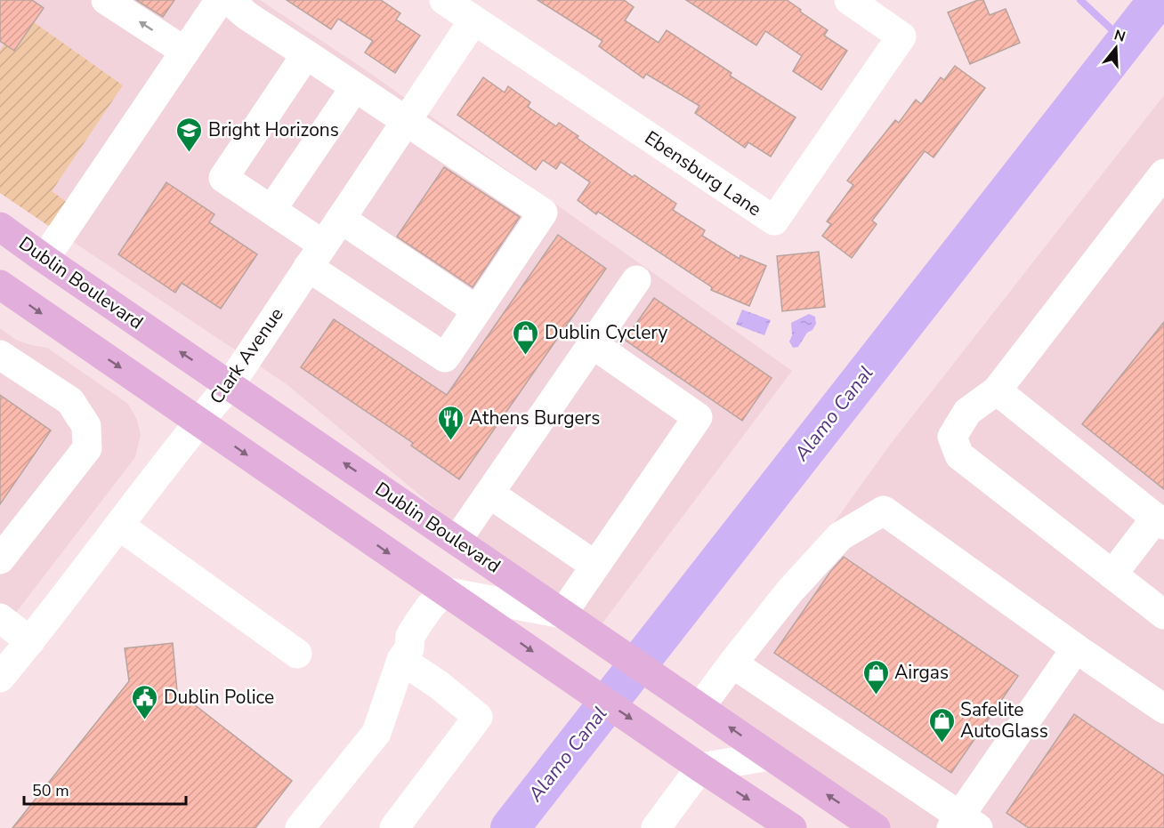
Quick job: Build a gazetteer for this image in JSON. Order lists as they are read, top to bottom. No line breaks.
{"streets":{"main road":["Dublin Boulevard"],"street":["Ebensburg Lane","Clark Avenue"]},"crossings":[["Ebensburg Lane","Clark Avenue"],["Dublin Boulevard","Clark Avenue"]],"water":["Alamo Canal"],"places":{"school or university":["Bright Horizons"],"shop":["Dublin Cyclery","Airgas","Safelite AutoGlass"],"restaurant":["Athens Burgers"],"public building":["Dublin Police"]},"scale_bar":"50 m","north":"top"}
